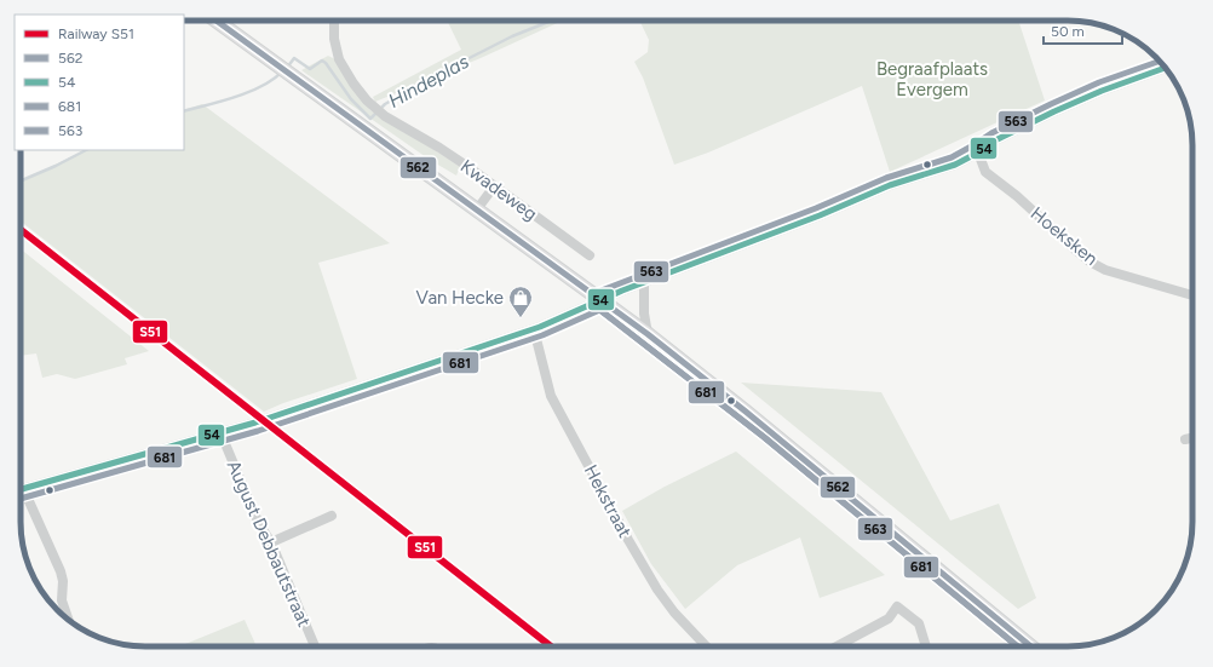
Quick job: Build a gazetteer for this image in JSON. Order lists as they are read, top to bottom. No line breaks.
{"streets":{"main road":["Kwadeweg"],"street":["Hoeksken","Hekstraat","August Debbautstraat"]},"water":["Hindeplas"],"parks":["Begraafplaats Evergem"],"places":{"shop":["Van Hecke"]},"lines":["transit line 562","transit line 563","transit line 54","rail line S51","transit line 681"],"legend":["Railway S51","562","54","681","563"],"scale_bar":"50 m"}
